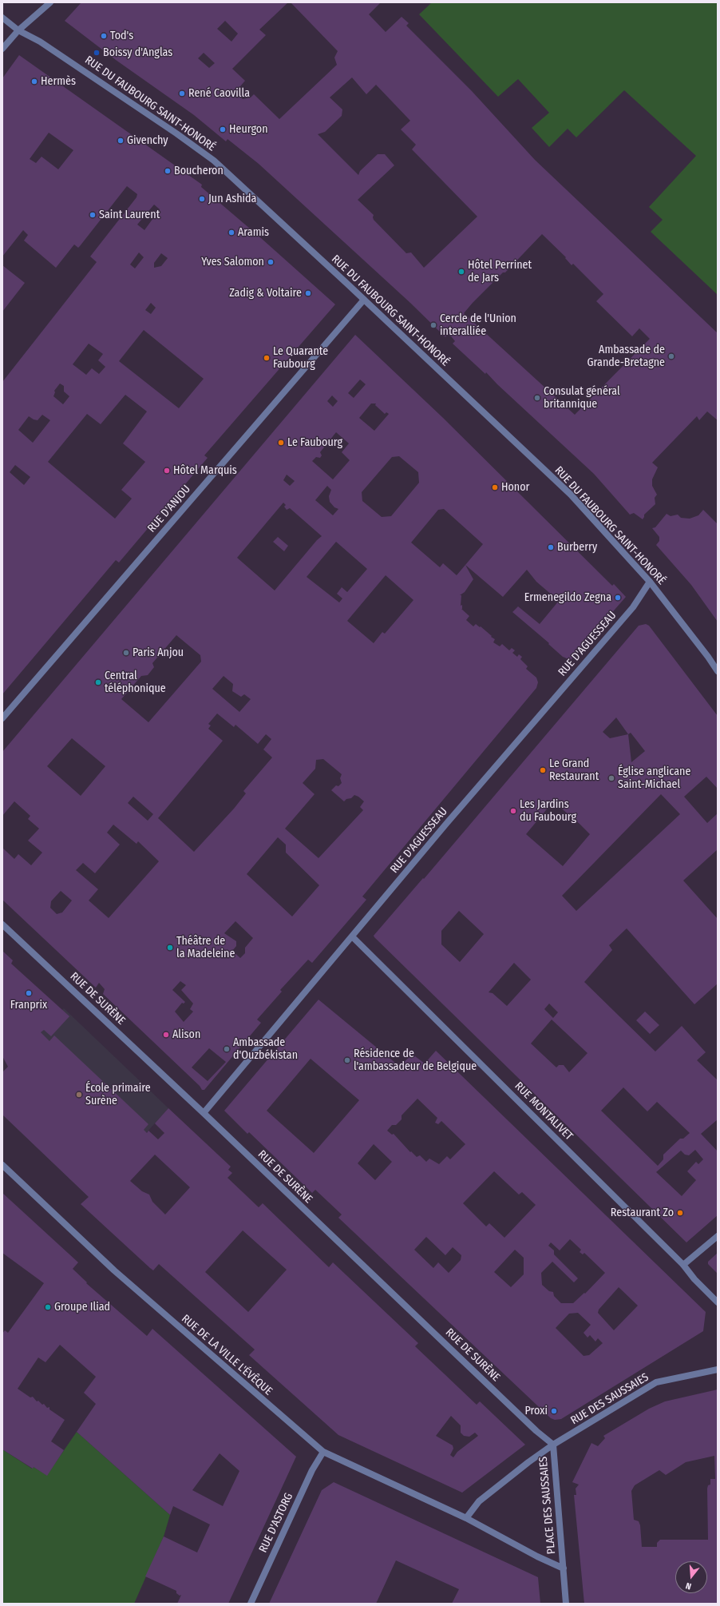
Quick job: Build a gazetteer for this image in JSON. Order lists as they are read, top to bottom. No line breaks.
{"streets":{"street":["RUE DU FAUBOURG SAINT-HONORÉ","RUE D'ANJOU","RUE D'AGUESSEAU","RUE DE SURÈNE","RUE MONTALIVET","RUE DE LA VILLE L'ÉVÊQUE","RUE DES SAUSSAIES","PLACE DES SAUSSAIES","RUE D'ASTORG"]},"crossings":[["RUE DU FAUBOURG SAINT-HONORÉ","RUE D'ANJOU"],["RUE DU FAUBOURG SAINT-HONORÉ","RUE D'AGUESSEAU"],["RUE D'AGUESSEAU","RUE DE SURÈNE"],["RUE D'AGUESSEAU","RUE MONTALIVET"],["RUE DE SURÈNE","RUE DES SAUSSAIES"],["RUE DE SURÈNE","PLACE DES SAUSSAIES"],["RUE DE LA VILLE L'ÉVÊQUE","PLACE DES SAUSSAIES"],["RUE DE LA VILLE L'ÉVÊQUE","RUE D'ASTORG"],["RUE DES SAUSSAIES","PLACE DES SAUSSAIES"]],"places":["Tod's","Boissy d'Anglas","Hermès","René Caovilla","Heurgon","Givenchy","Boucheron","Jun Ashida","Saint Laurent","Aramis","Yves Salomon","Hôtel Perrinet de Jars","Zadig & Voltaire","Cercle de l'Union interalliée","Ambassade de Grande-Bretagne","Le Quarante Faubourg","Consulat général britannique","Le Faubourg","Hôtel Marquis","Honor","Burberry","Ermenegildo Zegna","Paris Anjou","Central téléphonique","Le Grand Restaurant","Église anglicane Saint-Michael","Les Jardins du Faubourg","Théâtre de la Madeleine","Franprix","Alison","Ambassade d'Ouzbékistan","Résidence de l'ambassadeur de Belgique","École primaire Surène","Restaurant Zo","Groupe Iliad","Proxi"],"north":"bottom"}
